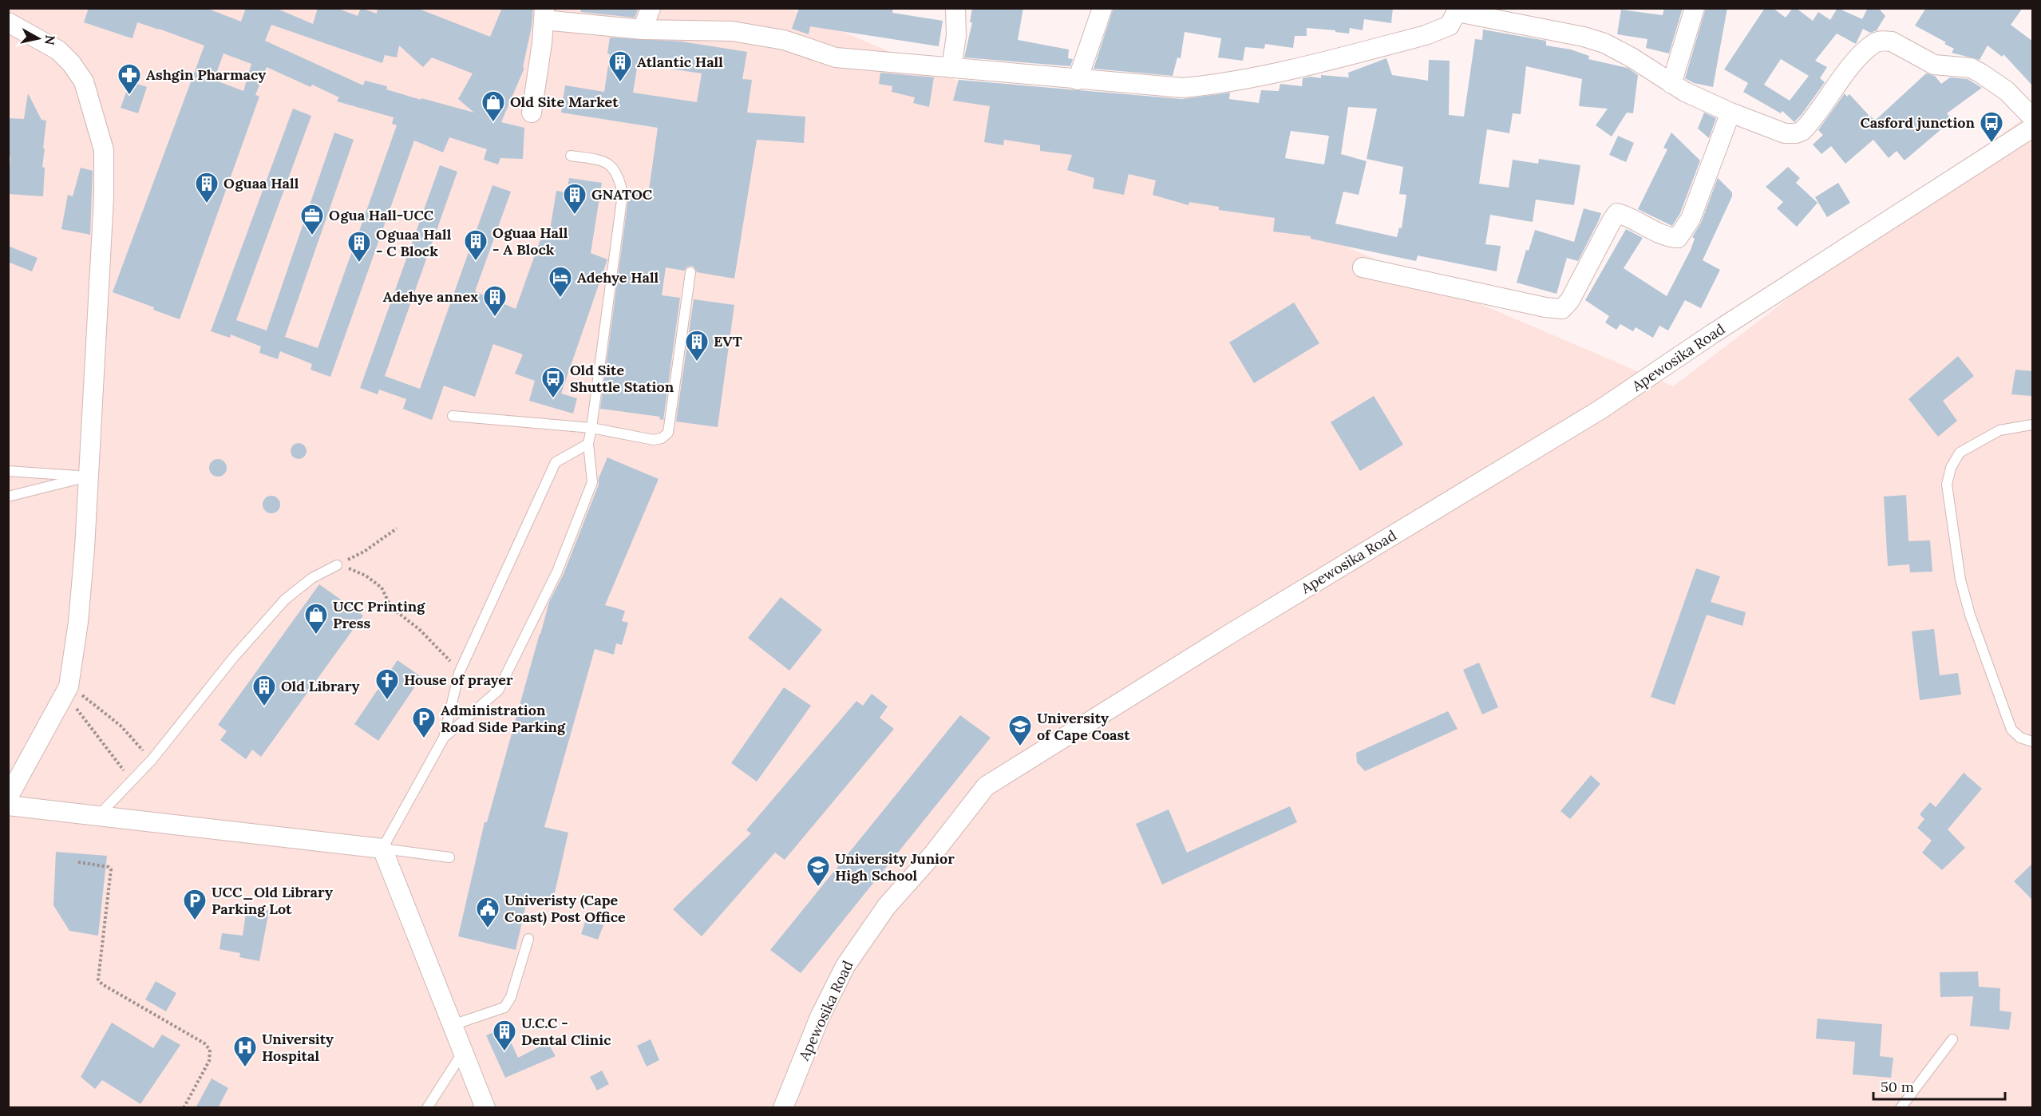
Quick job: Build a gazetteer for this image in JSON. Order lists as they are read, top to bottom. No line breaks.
{"streets":{"street":["Apewosika Road"]},"places":{"building":["Atlantic Hall","Oguaa Hall","GNATOC","Oguaa Hall - A Block","Oguaa Hall - C Block","Adehye annex","EVT","Old Library","U.C.C - Dental Clinic"],"pharmacy":["Ashgin Pharmacy"],"shop":["Old Site Market","UCC Printing Press"],"bus stop":["Casford junction","Old Site Shuttle Station"],"office":["Ogua Hall-UCC"],"hotel":["Adehye Hall"],"church":["House of prayer"],"parking":["Administration Road Side Parking","UCC_Old Library Parking Lot"],"school or university":["University of Cape Coast","University Junior High School"],"public building":["Univeristy (Cape Coast) Post Office"],"hospital":["University Hospital"]},"scale_bar":"50 m","north":"right"}
